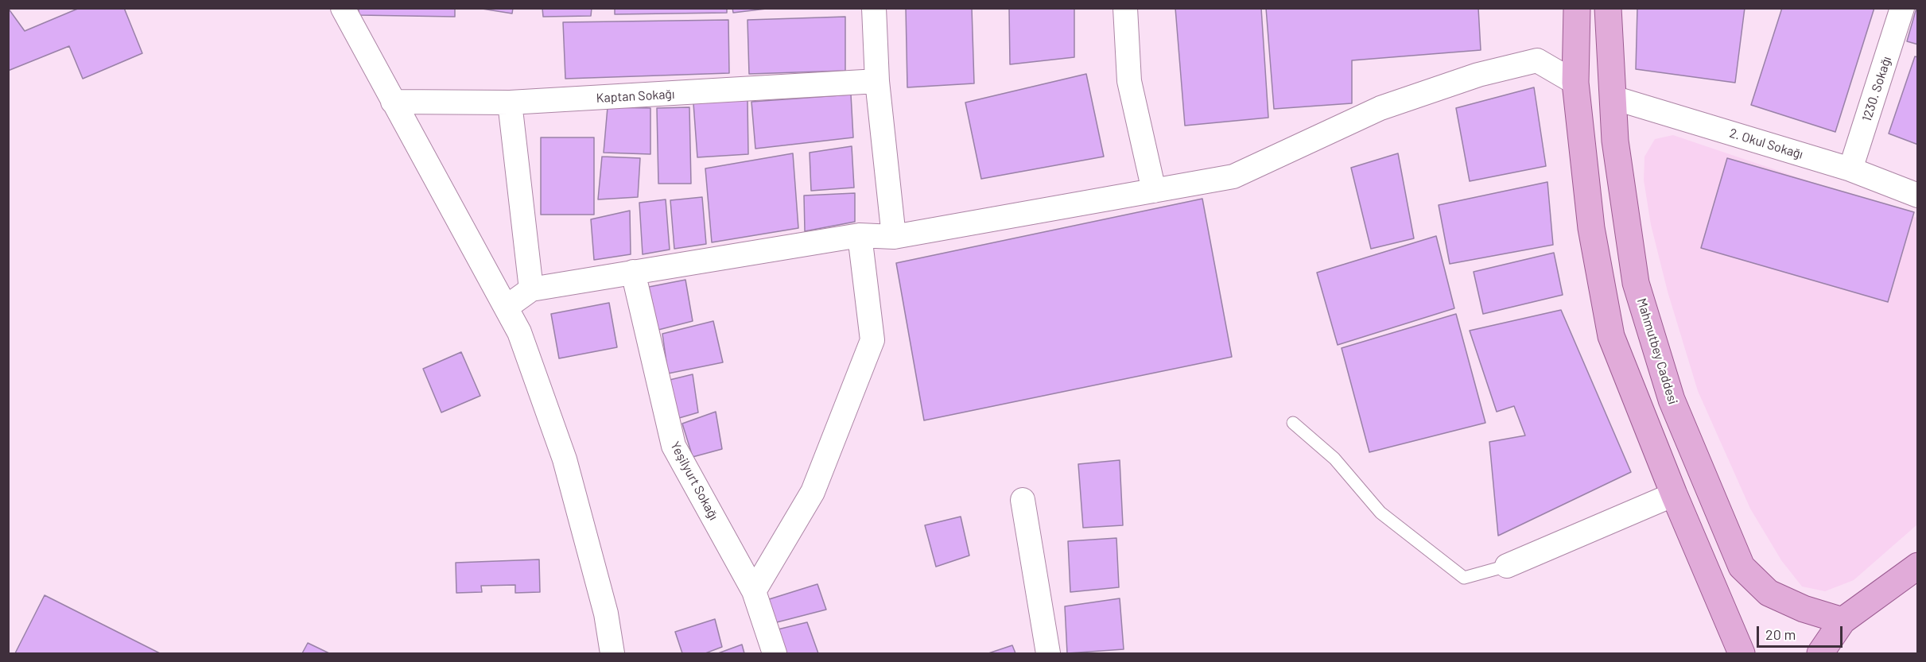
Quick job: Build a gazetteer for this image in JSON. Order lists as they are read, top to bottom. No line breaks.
{"streets":{"main road":["Mahmutbey Caddesi"],"street":["1230. Sokağı","Kaptan Sokağı","2. Okul Sokağı","Yeşilyurt Sokağı"]},"crossings":[["1230. Sokağı","2. Okul Sokağı"],["2. Okul Sokağı","Mahmutbey Caddesi"]],"scale_bar":"20 m"}
